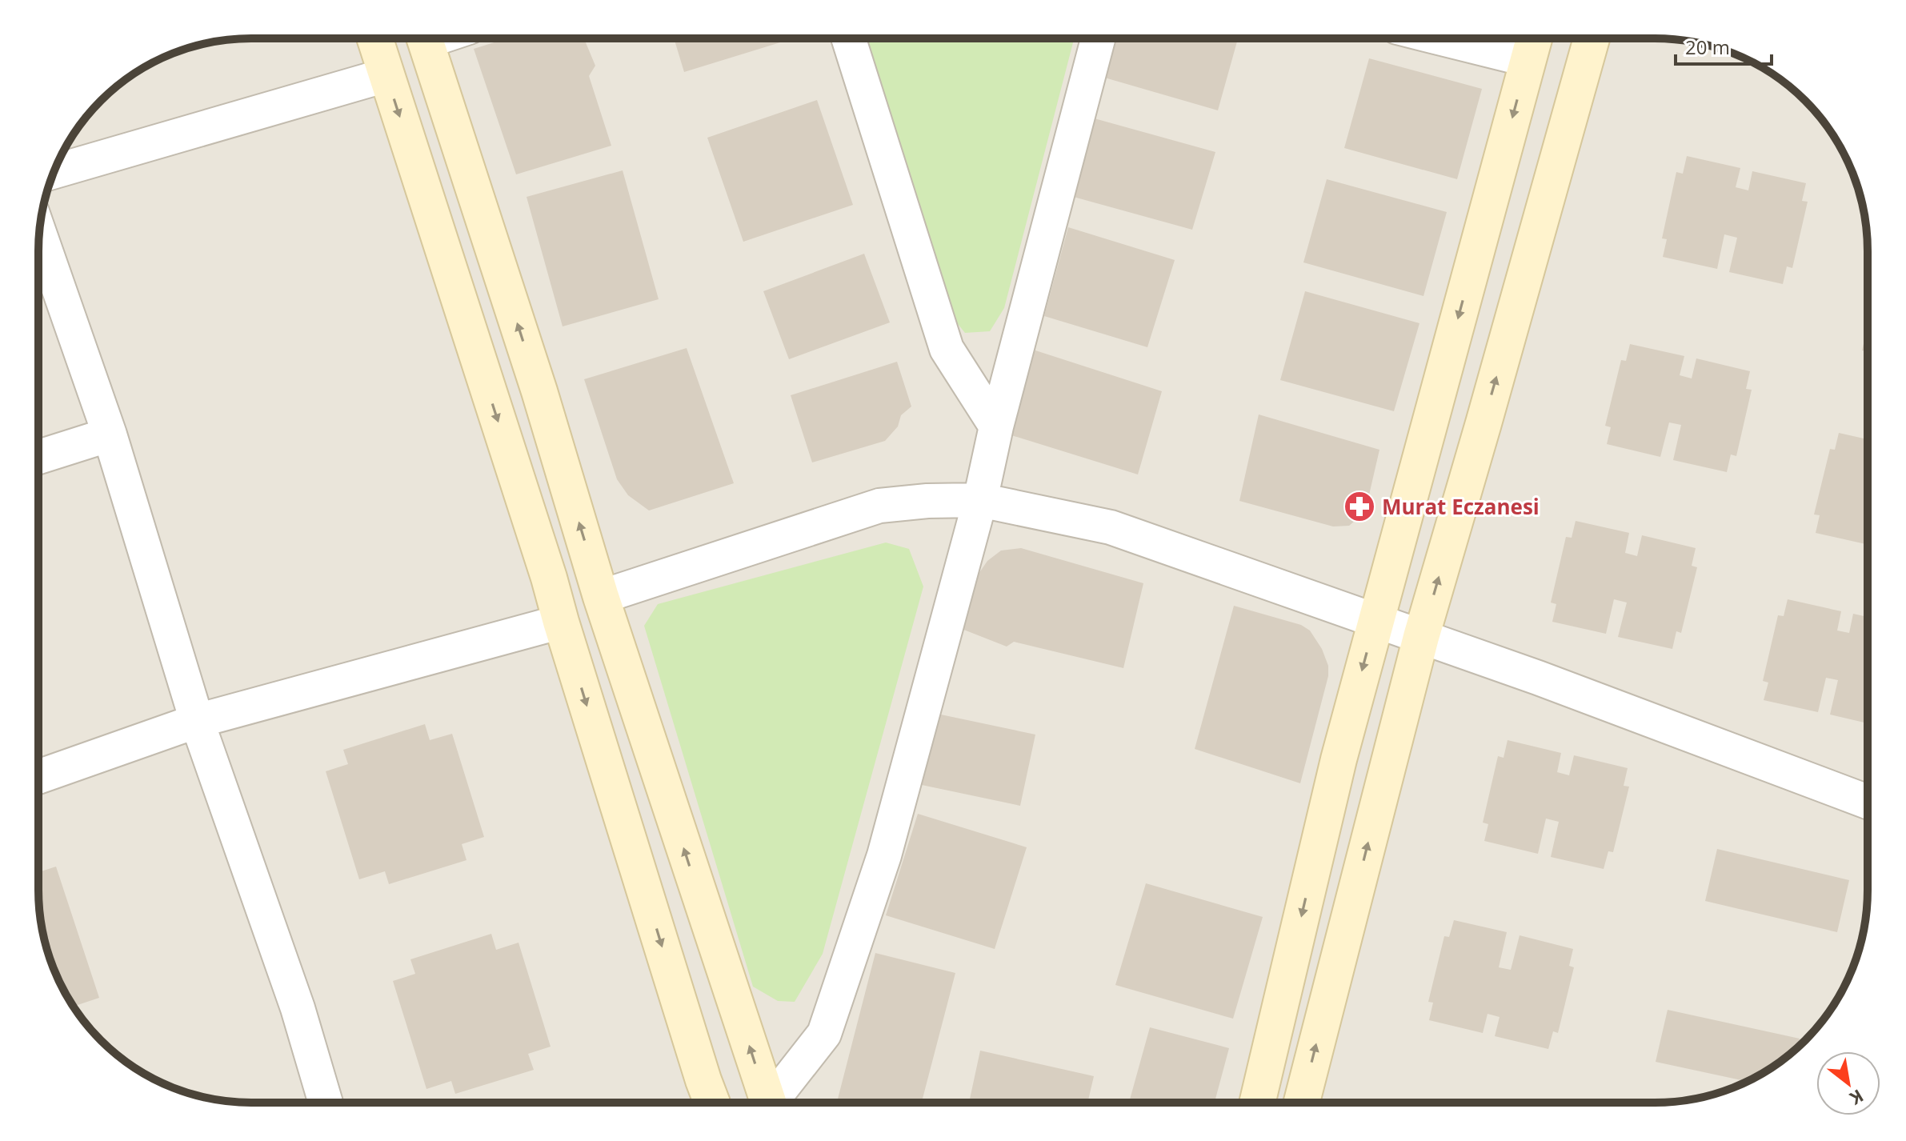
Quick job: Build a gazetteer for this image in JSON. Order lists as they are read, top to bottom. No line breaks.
{"places":{"pharmacy":["Murat Eczanesi"]},"scale_bar":"20 m","north":"bottom right"}
